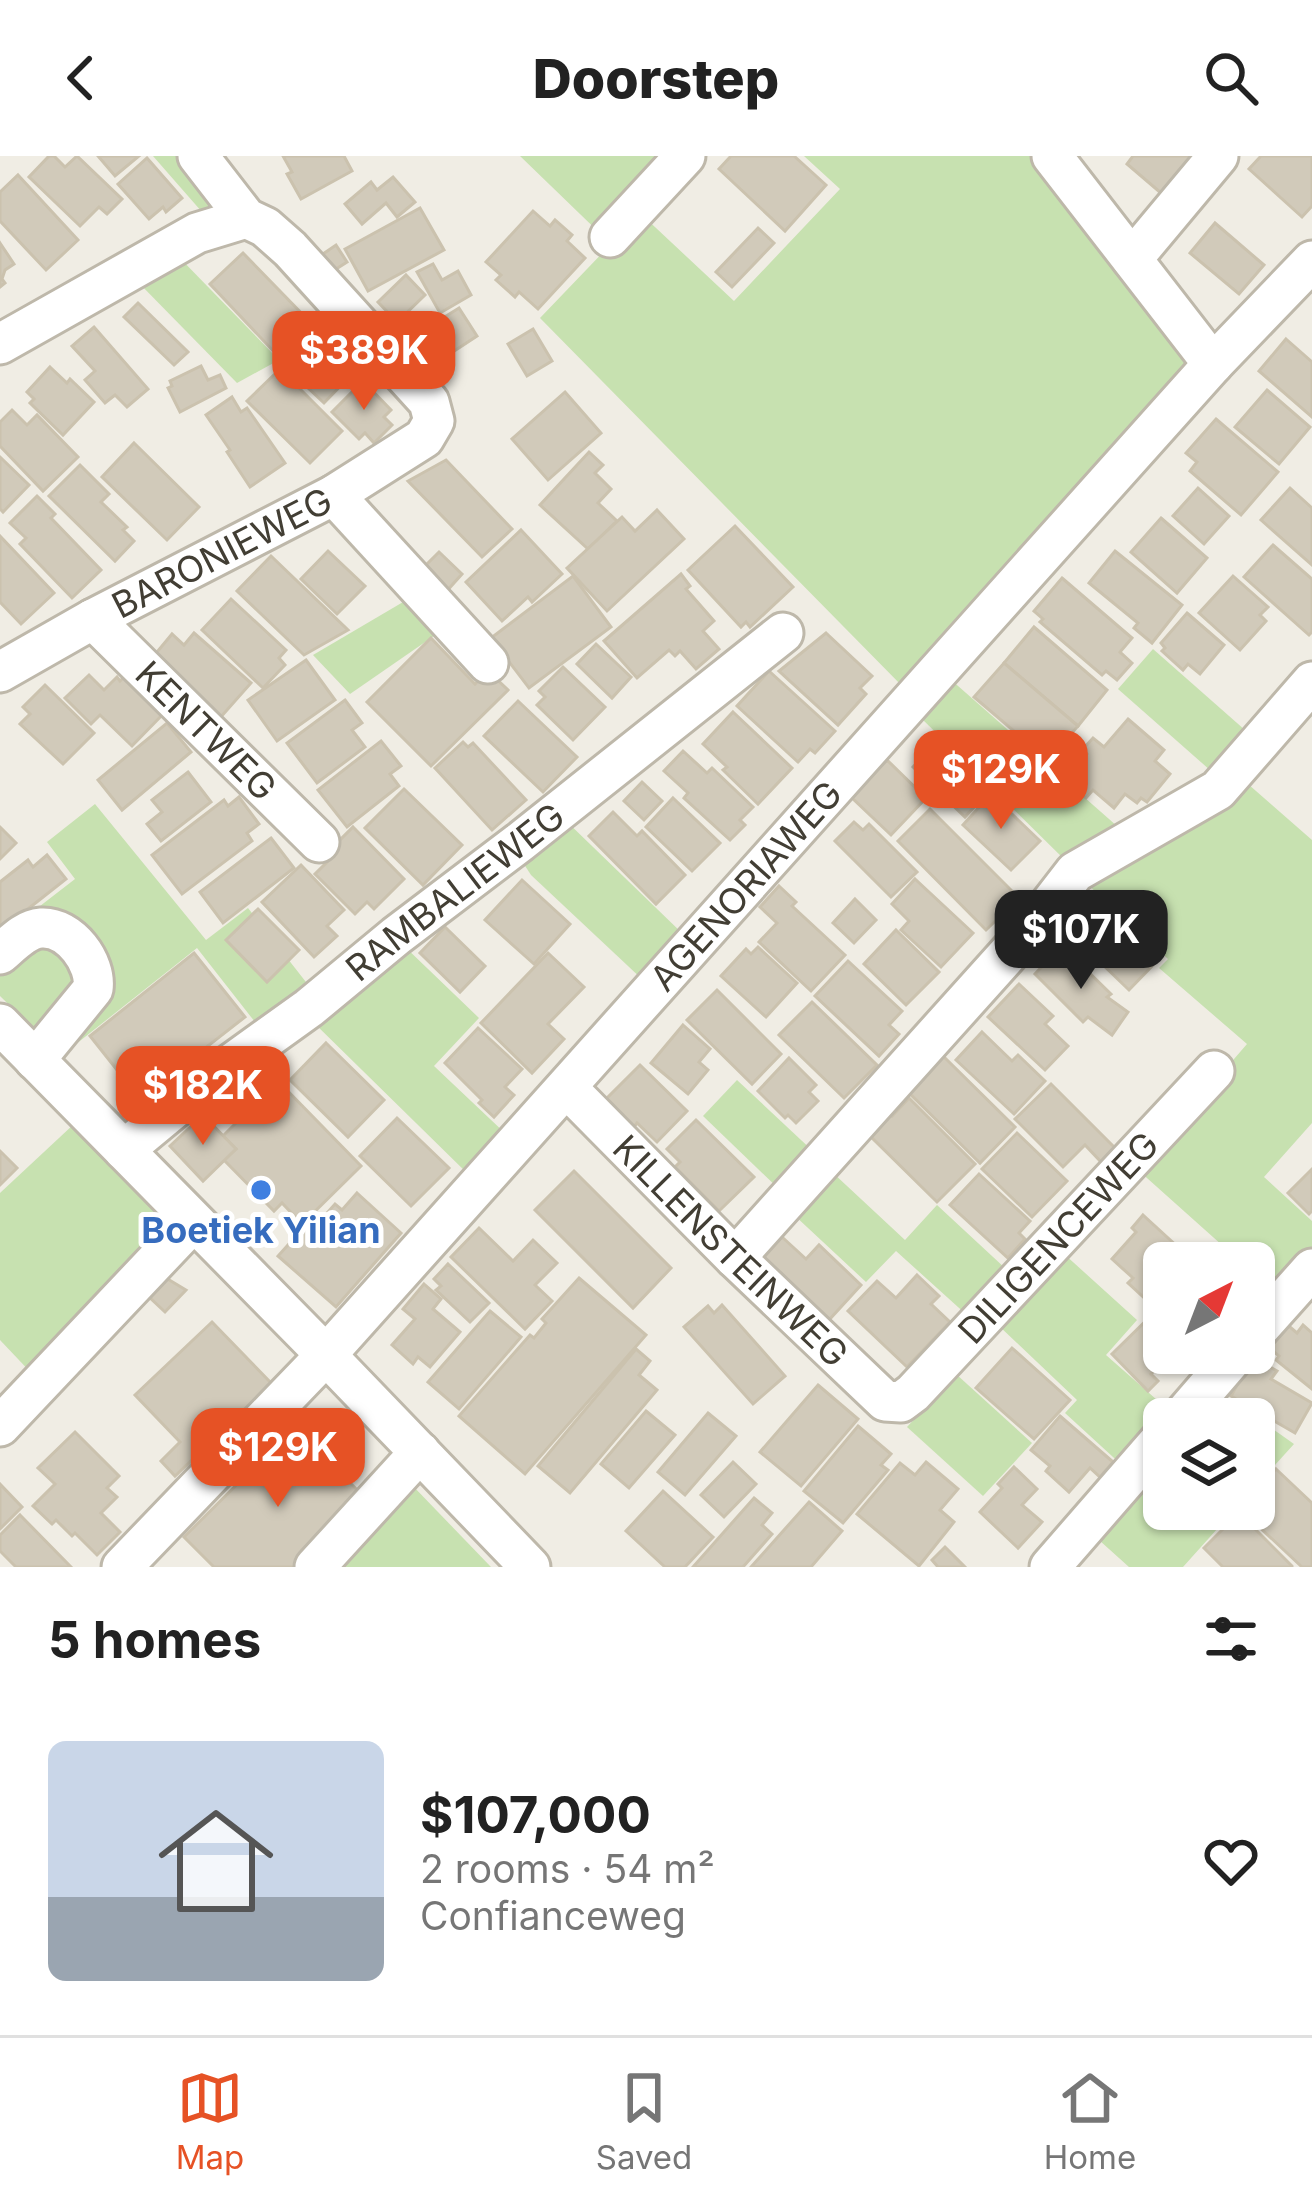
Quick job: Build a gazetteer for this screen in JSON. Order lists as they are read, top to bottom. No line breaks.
{"streets":{"street":["BARONIEWEG","KENTWEG","AGENORIAWEG","RAMBALIEWEG","DILIGENCEWEG","KILLENSTEINWEG"]},"crossings":[["BARONIEWEG","KENTWEG"],["AGENORIAWEG","KILLENSTEINWEG"],["DILIGENCEWEG","KILLENSTEINWEG"]],"places":["Boetiek Yilian"],"north":"top right","page":{"header":"Doorstep","price":["$389K","$129K","$107K","$182K","$129K"],"heading":"5 homes","list":[{"name":"$107,000","note":"2 rooms · 54 m² · Confianceweg"}],"tabs":["Map","Saved","Home"]}}
